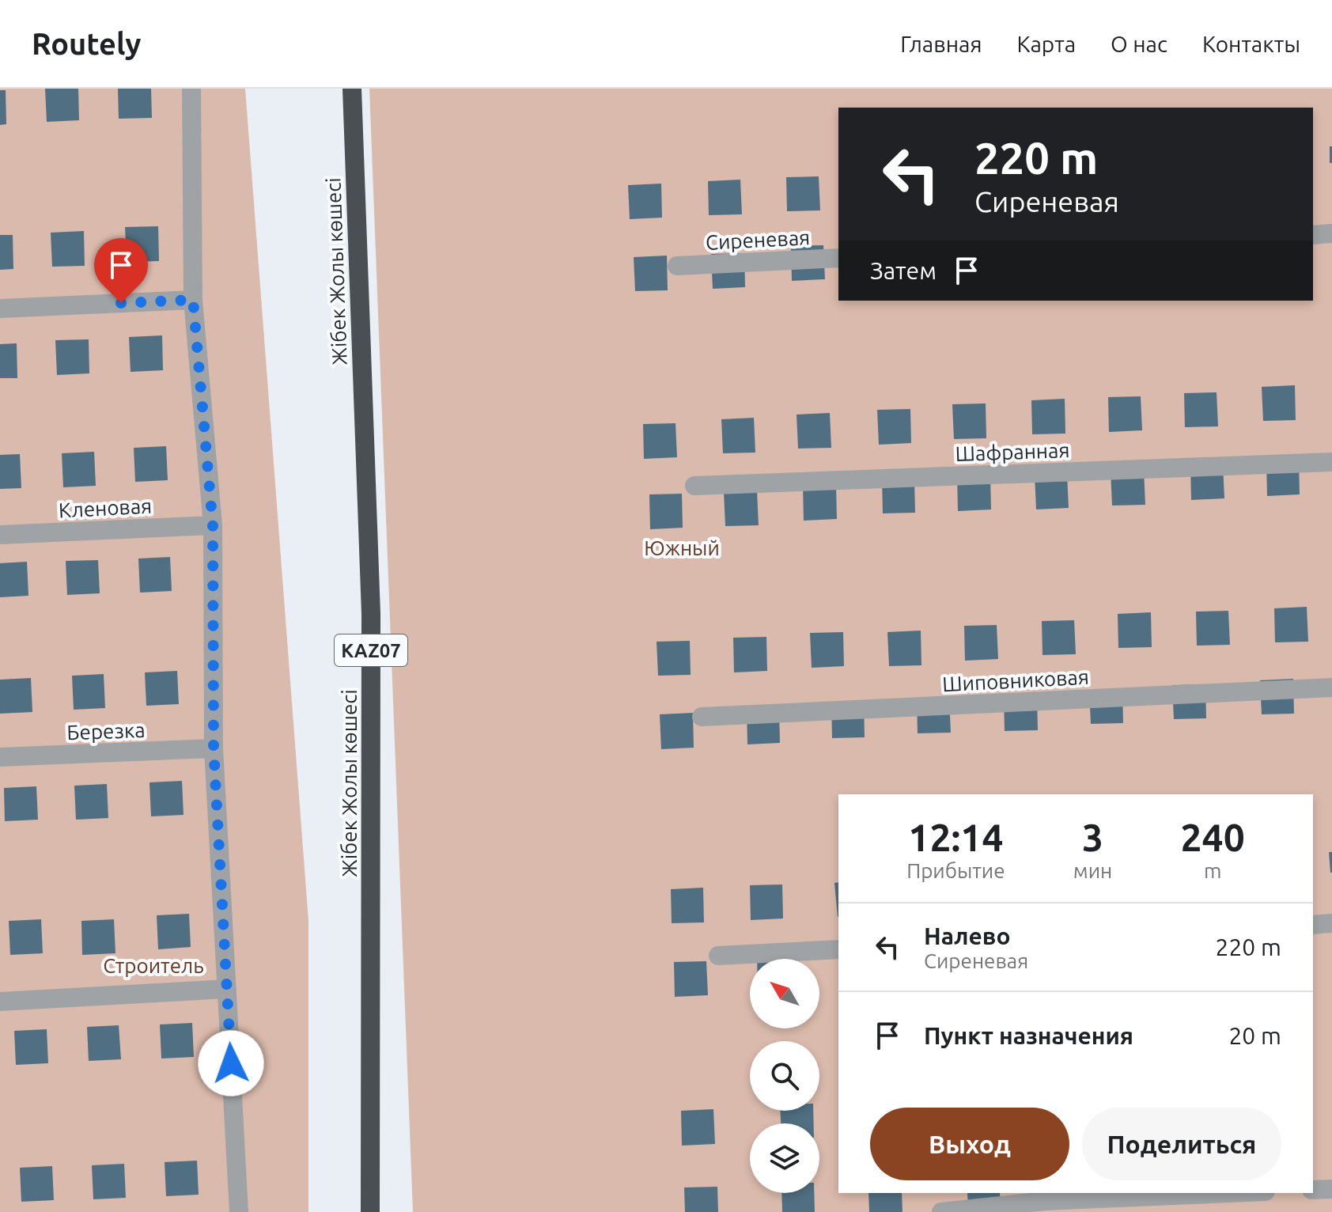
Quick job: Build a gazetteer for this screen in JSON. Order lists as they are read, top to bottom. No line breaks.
{"streets":{"highway":["Жібек Жолы көшесі","KAZ07"],"street":["Сиреневая","Шафранная","Кленовая","Шиповниковая","Березка"]},"parks":["Южный","Строитель"],"north":"top left","page":{"header":"Routely","nav":["Главная","Карта","О нас","Контакты"],"turn":["220 m","Сиреневая"],"then":"Затем","eta":["12:14","Прибытие","3","мин","240","m"],"list":[{"name":"Налево","note":"Сиреневая","value":"220 m"},{"name":"Пункт назначения","value":"20 m"}],"buttons":["Выход","Поделиться"]}}
